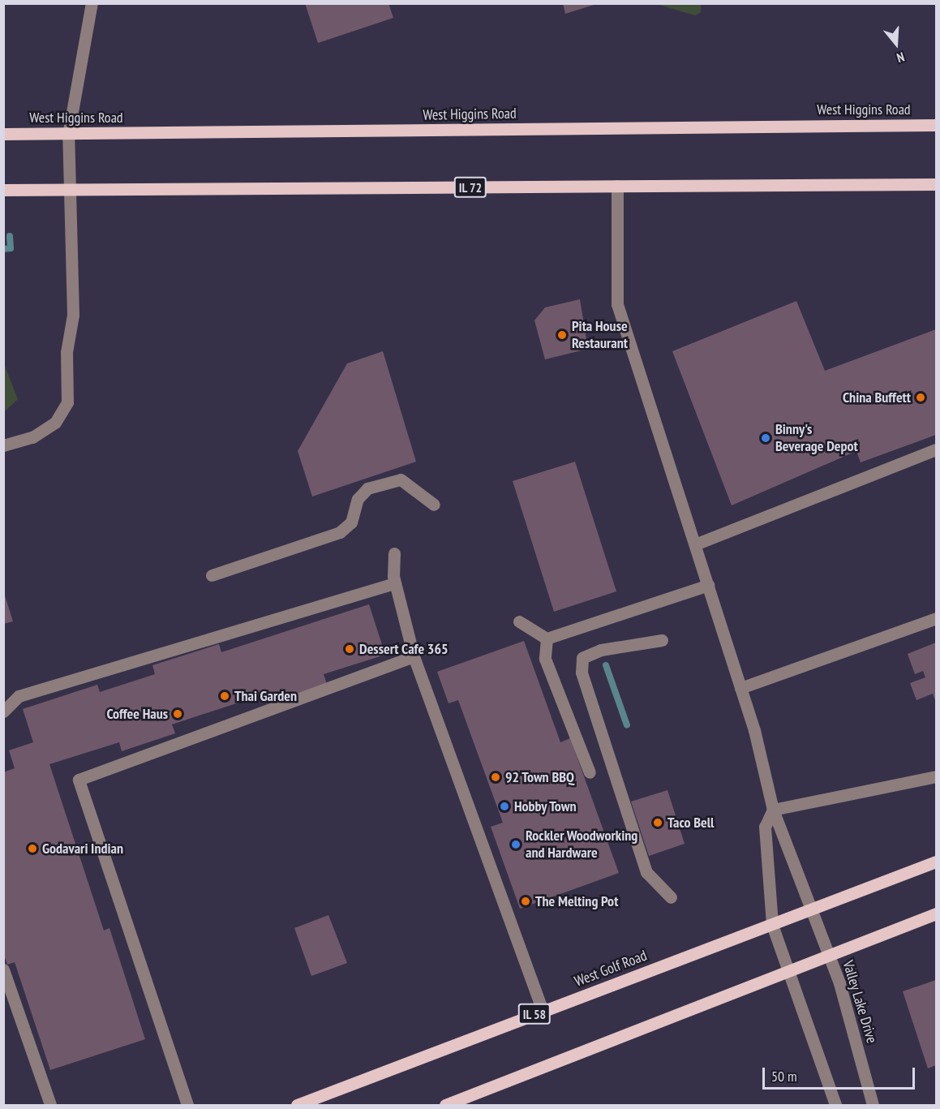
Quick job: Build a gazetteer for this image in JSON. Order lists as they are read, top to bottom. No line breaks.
{"streets":{"main road":["West Higgins Road","IL 72","West Golf Road","IL 58"],"street":["Valley Lake Drive"]},"crossings":[["IL 72","Valley Lake Drive"],["West Golf Road","Valley Lake Drive"]],"places":["Pita House Restaurant","China Buffett","Binny's Beverage Depot","Dessert Cafe 365","Thai Garden","Coffee Haus","92 Town BBQ","Hobby Town","Taco Bell","Rockler Woodworking and Hardware","Godavari Indian","The Melting Pot"],"scale_bar":"50 m","north":"bottom"}
